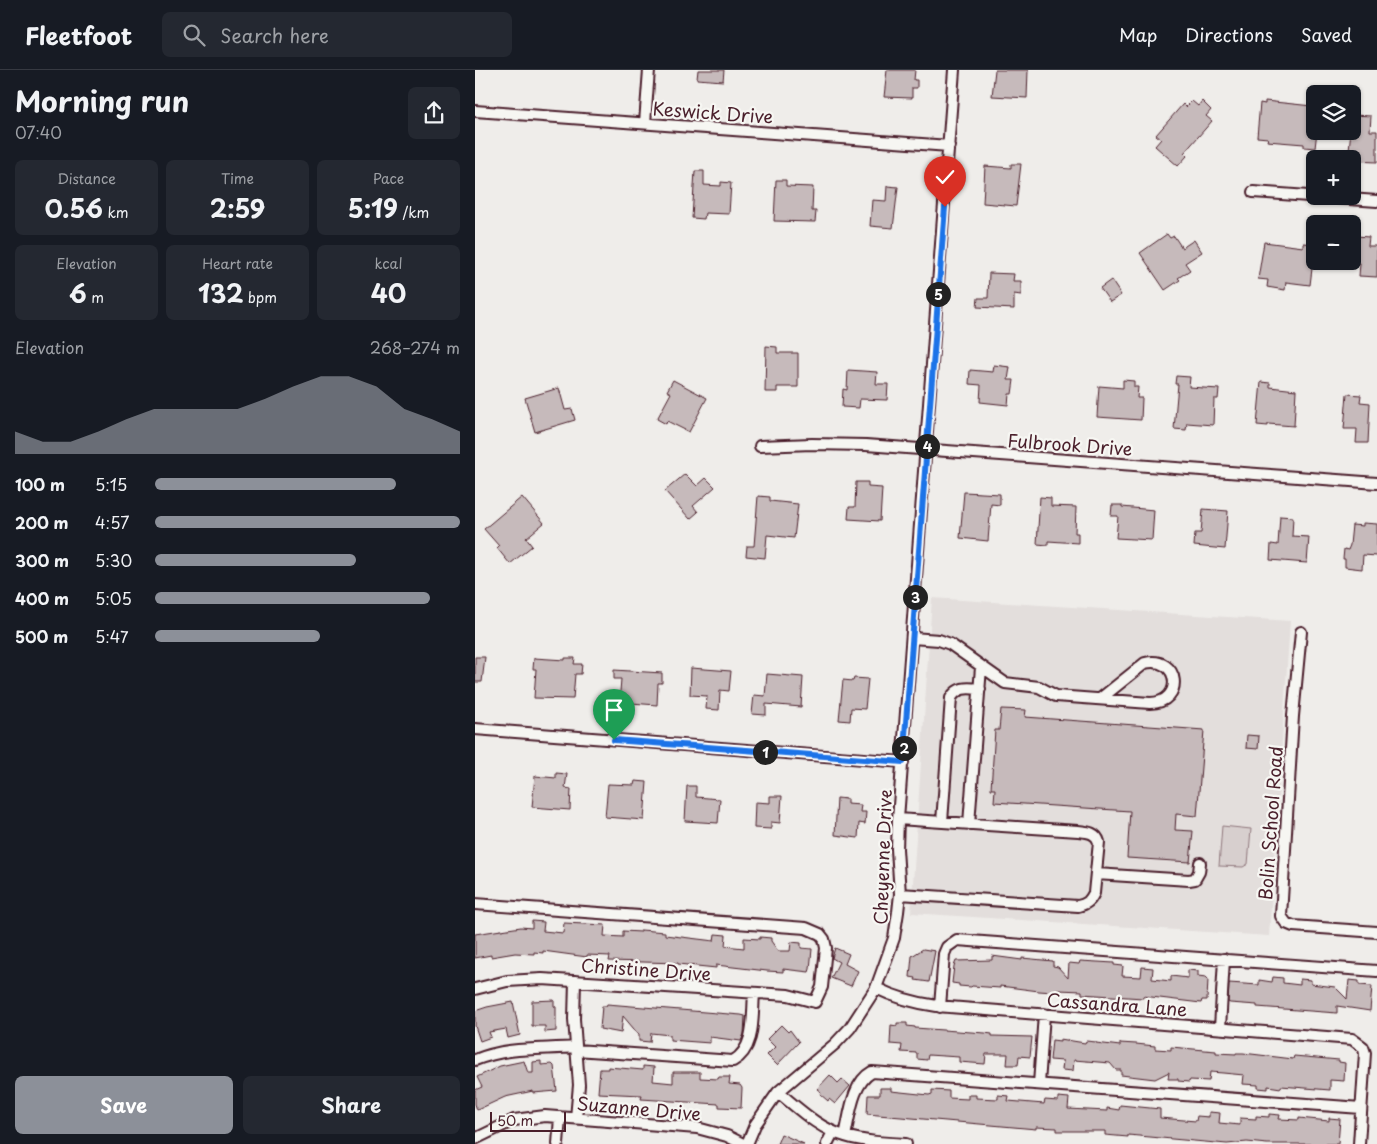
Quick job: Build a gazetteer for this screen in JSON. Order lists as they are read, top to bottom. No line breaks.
{"streets":{"street":["Keswick Drive","Fulbrook Drive","Bolin School Road","Cheyenne Drive","Christine Drive","Cassandra Lane","Suzanne Drive"]},"crossings":[["Keswick Drive","Cheyenne Drive"],["Fulbrook Drive","Cheyenne Drive"],["Cheyenne Drive","Cassandra Lane"]],"scale_bar":"50 m","page":{"header":"Fleetfoot","search":"Search here","nav":["Map","Directions","Saved"],"heading":["Morning run","07:40"],"map_buttons":["+","−"],"stats":[["Distance","0.56 km"],["Time","2:59"],["Pace","5:19 /km"],["Elevation","6 m"],["Heart rate","132 bpm"],["kcal","40"]],"pins":["5","4","3","2","1"],"chart":["Elevation","268–274 m"],"list":[{"name":"100 m","note":"5:15"},{"name":"200 m","note":"4:57"},{"name":"300 m","note":"5:30"},{"name":"400 m","note":"5:05"},{"name":"500 m","note":"5:47"}],"buttons":["Save","Share"],"scale":"50 m"}}
